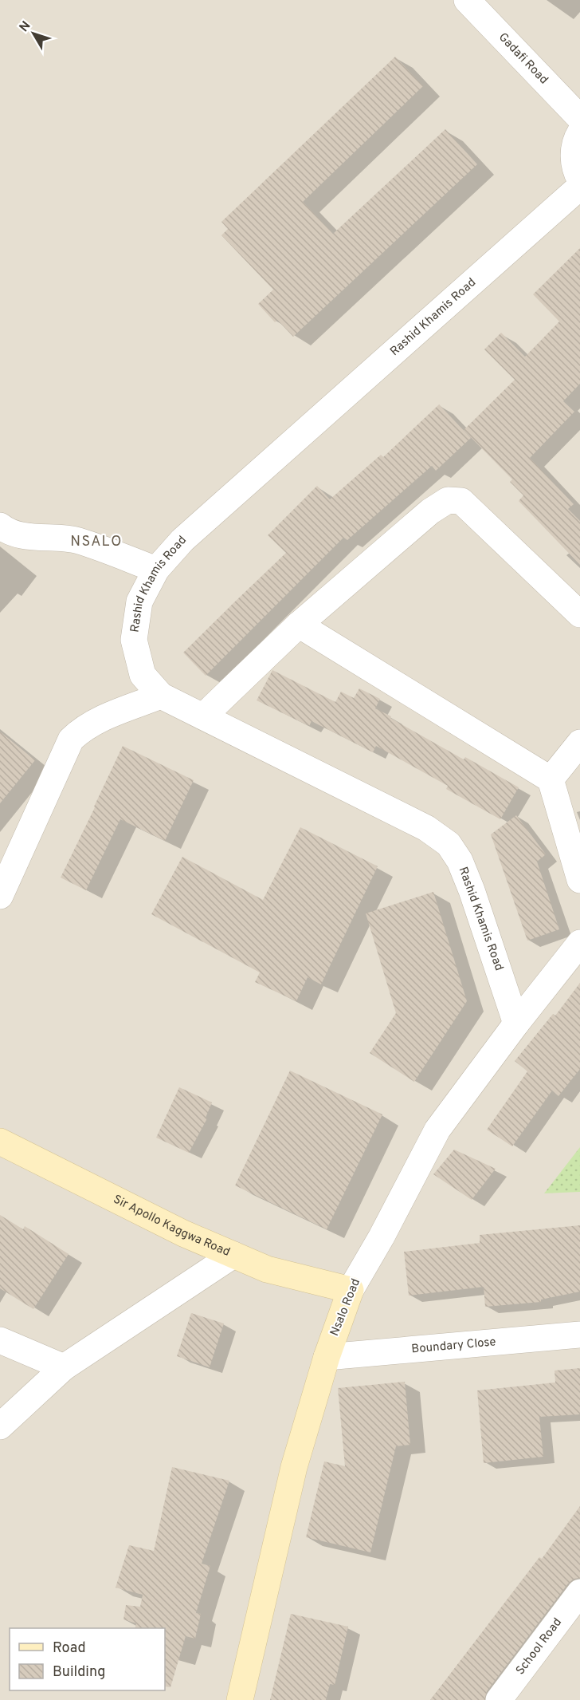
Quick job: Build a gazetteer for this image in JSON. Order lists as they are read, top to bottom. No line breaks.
{"streets":{"main road":["Sir Apollo Kaggwa Road","Nsalo Road"],"street":["Gadafi Road","Rashid Khamis Road","Boundary Close","School Road"]},"crossings":[["Rashid Khamis Road","Nsalo Road"],["Sir Apollo Kaggwa Road","Nsalo Road"],["Nsalo Road","Boundary Close"]],"districts":["NSALO"],"legend":["Road","Building"],"north":"top left"}
